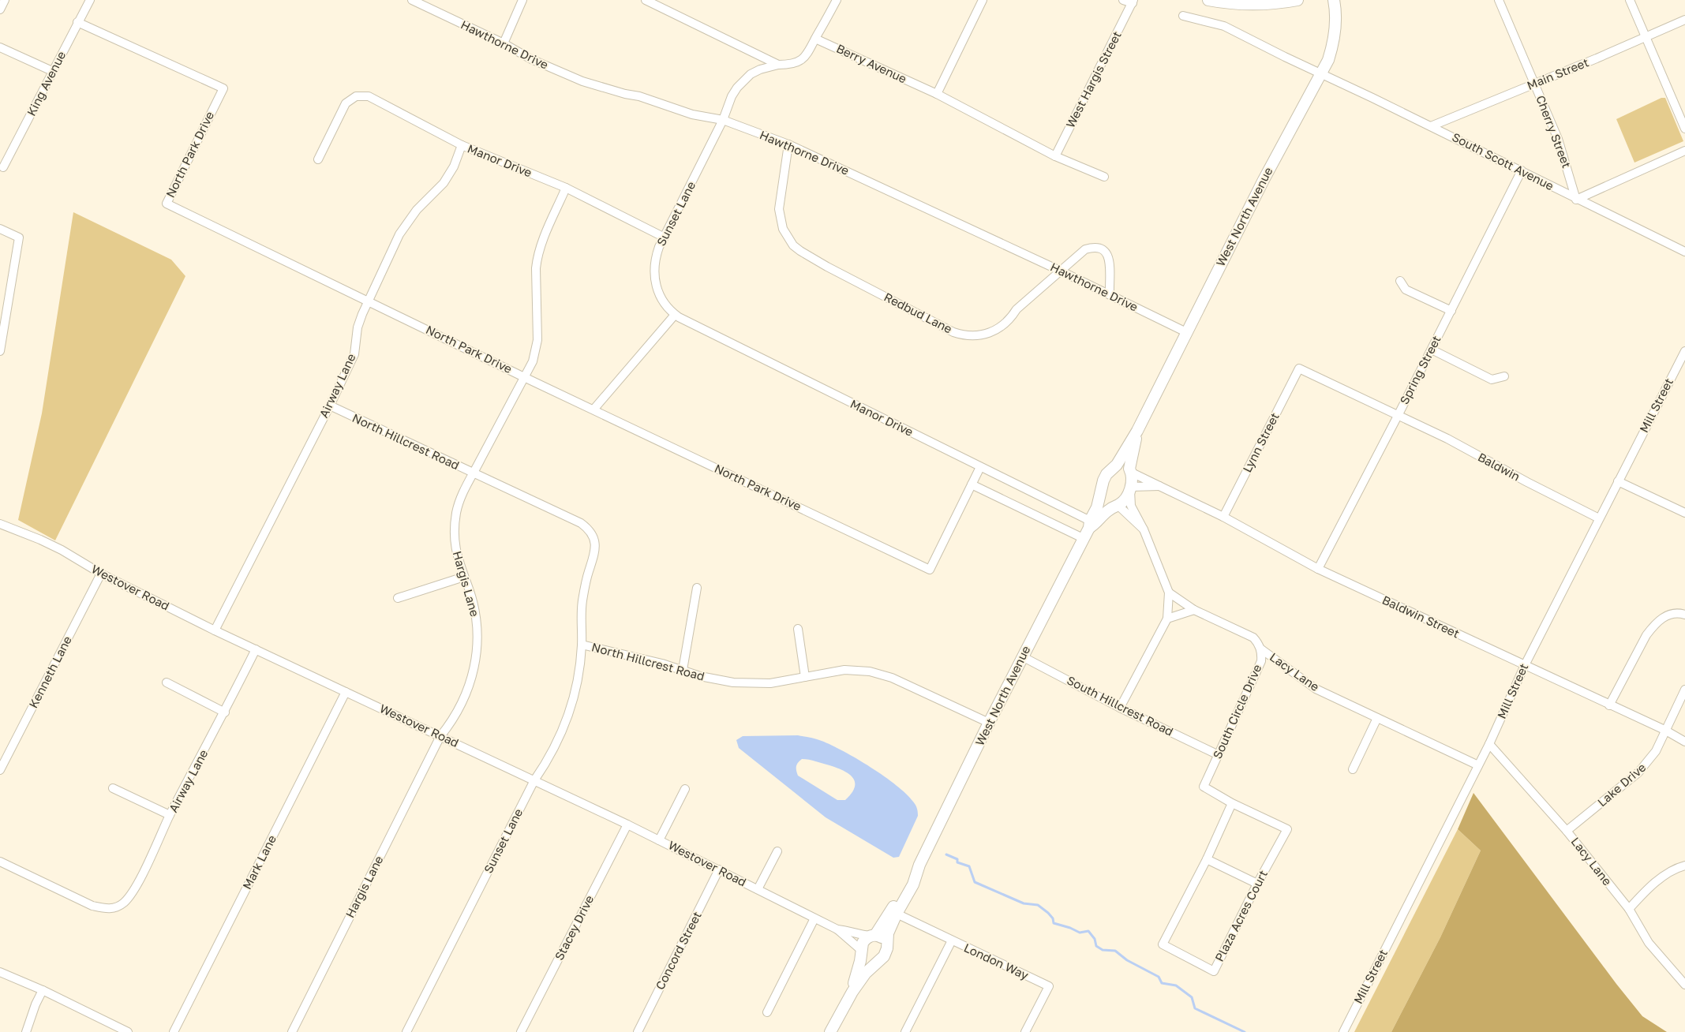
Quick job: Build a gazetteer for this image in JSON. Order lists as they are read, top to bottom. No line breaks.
{"streets":{"main road":["West North Avenue"],"street":["Hawthorne Drive","Berry Avenue","Main Street","West Hargis Street","King Avenue","Cherry Street","North Park Drive","Manor Drive","South Scott Avenue","Sunset Lane","Redbud Lane","Spring Street","Airway Lane","Mill Street","North Hillcrest Road","Lynn Street","Baldwin","Hargis Lane","Westover Road","Baldwin Street","Kenneth Lane","Lacy Lane","South Hillcrest Road","South Circle Drive","Lake Drive","Mark Lane","Plaza Acres Court","Stacey Drive","Concord Street","London Way"]},"crossings":[["Hawthorne Drive","Sunset Lane"],["Hawthorne Drive","West North Avenue"],["Hawthorne Drive","Redbud Lane"],["Berry Avenue","West Hargis Street"],["Main Street","Cherry Street"],["Main Street","South Scott Avenue"],["King Avenue","North Park Drive"],["Cherry Street","South Scott Avenue"],["North Park Drive","Manor Drive"],["North Park Drive","Airway Lane"],["North Park Drive","Hargis Lane"],["Manor Drive","Sunset Lane"],["Manor Drive","West North Avenue"],["Manor Drive","Airway Lane"],["Manor Drive","Hargis Lane"],["South Scott Avenue","West North Avenue"],["South Scott Avenue","Spring Street"],["Sunset Lane","North Hillcrest Road"],["Sunset Lane","Westover Road"],["West North Avenue","North Hillcrest Road"],["West North Avenue","Westover Road"],["West North Avenue","Baldwin Street"],["West North Avenue","South Hillcrest Road"],["West North Avenue","London Way"],["Spring Street","Baldwin"],["Spring Street","Baldwin Street"],["Airway Lane","North Hillcrest Road"],["Airway Lane","Westover Road"],["Mill Street","Baldwin"],["Mill Street","Baldwin Street"],["Mill Street","Lacy Lane"],["North Hillcrest Road","Hargis Lane"],["Lynn Street","Baldwin"],["Lynn Street","Baldwin Street"],["Hargis Lane","Westover Road"],["Westover Road","Kenneth Lane"],["Westover Road","Mark Lane"],["Westover Road","Stacey Drive"],["Westover Road","Concord Street"],["Baldwin Street","Lake Drive"],["Lacy Lane","South Circle Drive"],["Lacy Lane","Lake Drive"],["South Hillcrest Road","South Circle Drive"],["South Circle Drive","Plaza Acres Court"]]}
